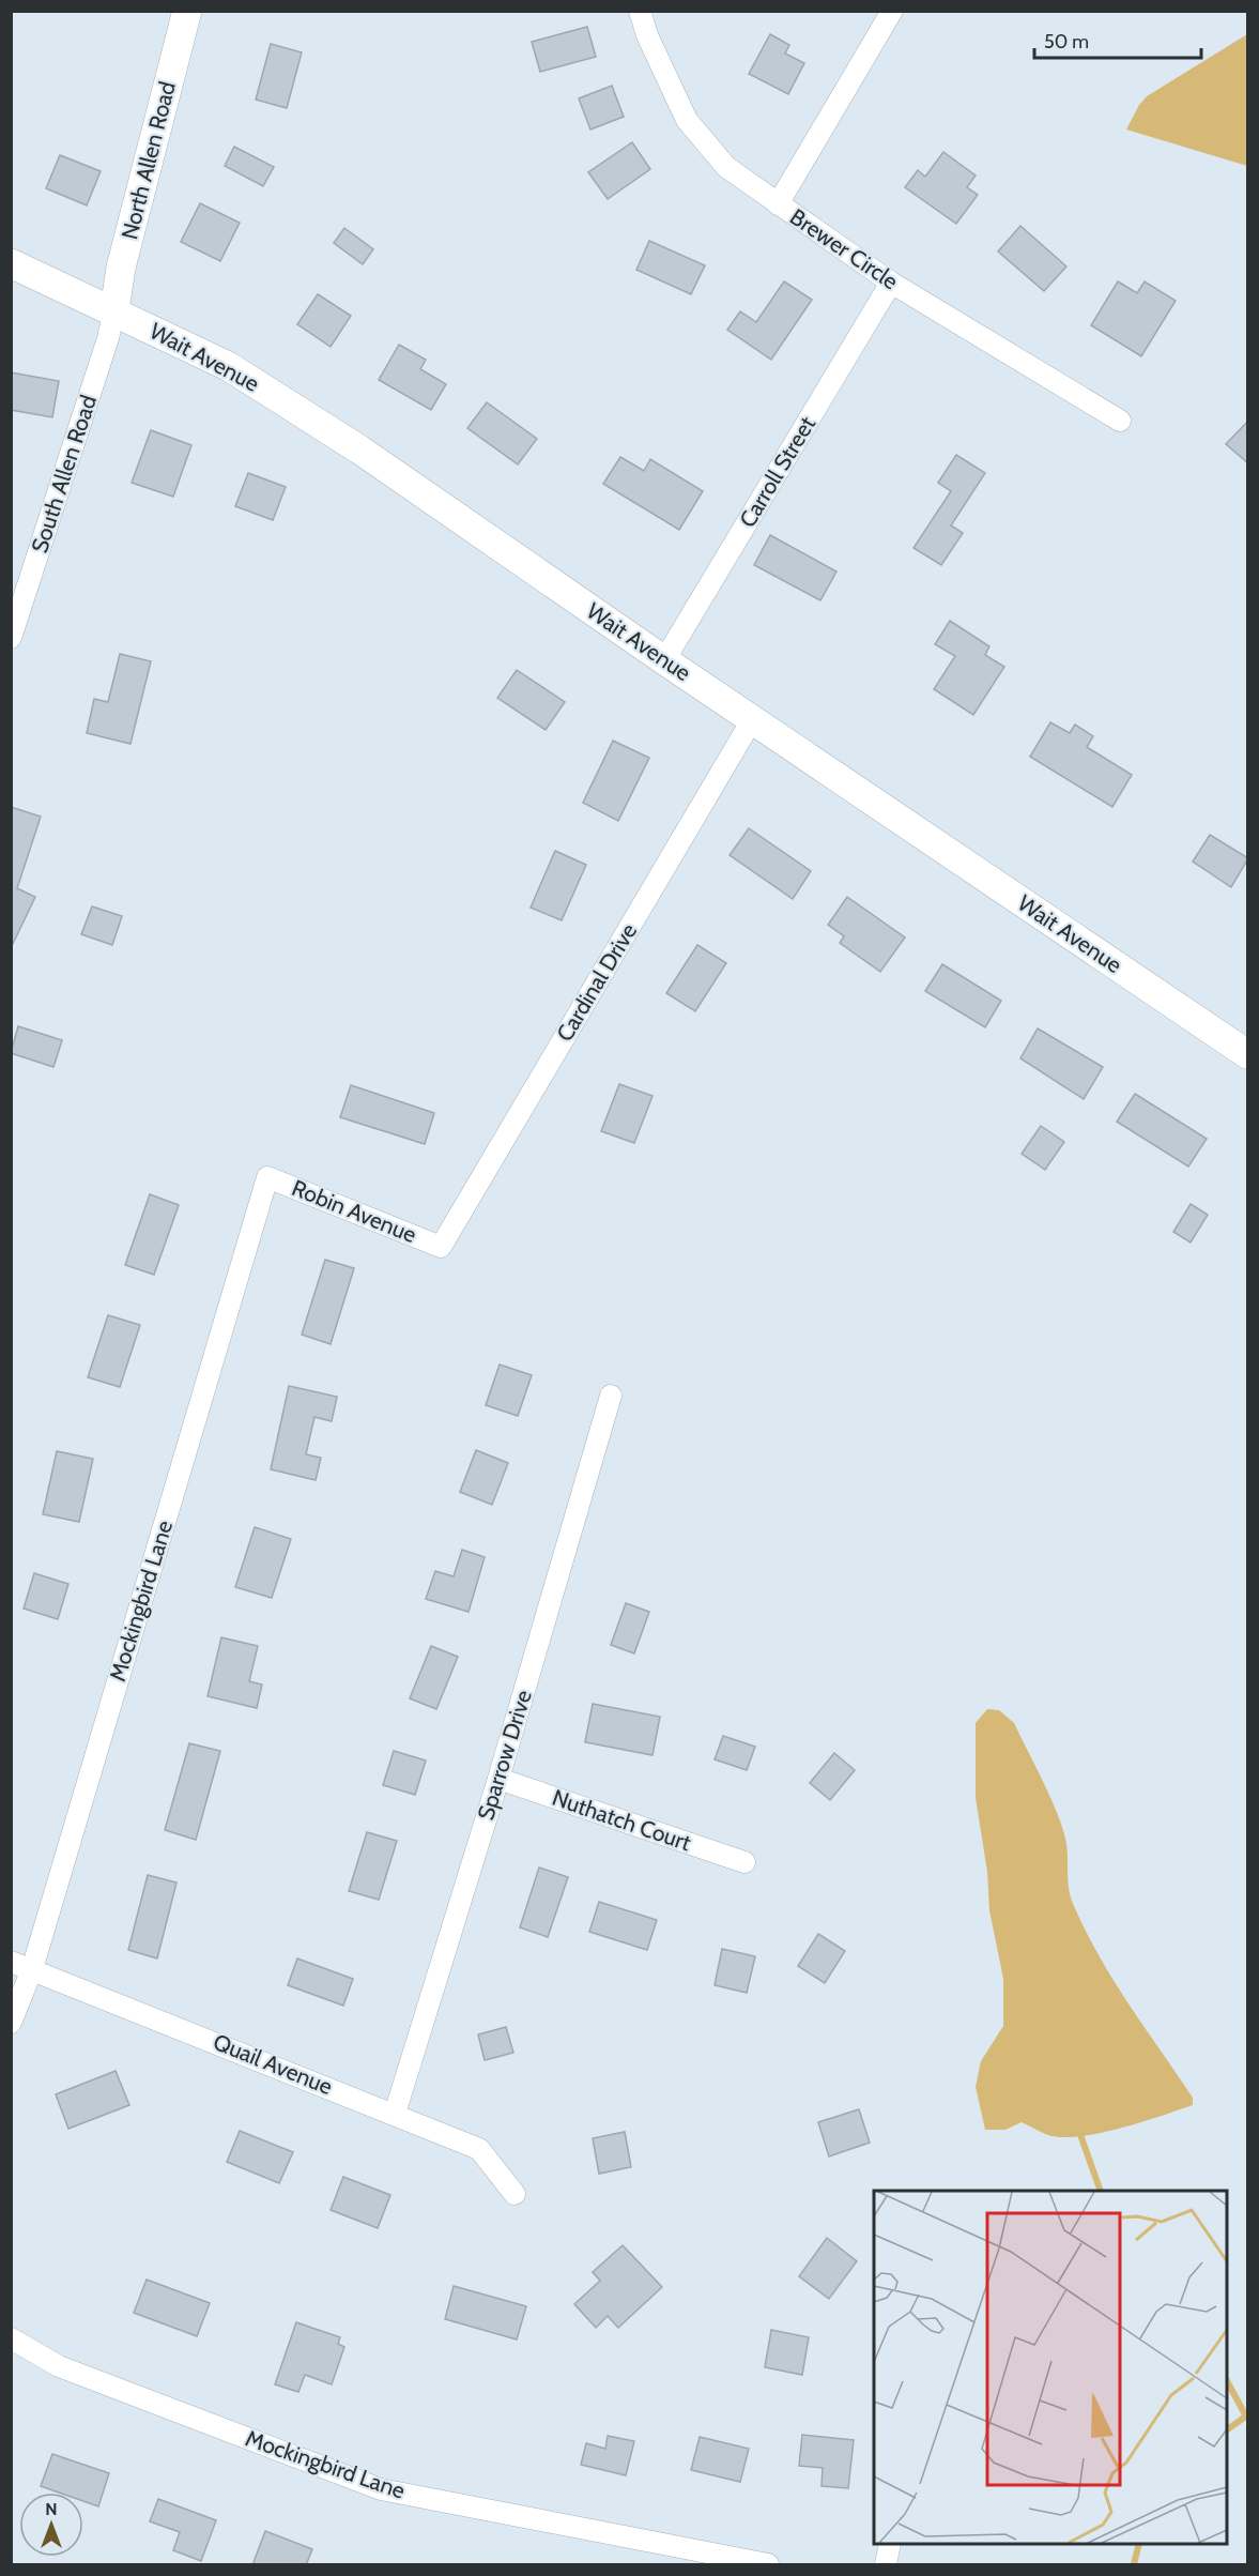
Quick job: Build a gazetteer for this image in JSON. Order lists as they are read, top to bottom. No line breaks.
{"streets":{"main road":["North Allen Road","Wait Avenue"],"street":["Brewer Circle","Carroll Street","South Allen Road","Cardinal Drive","Robin Avenue","Mockingbird Lane","Sparrow Drive","Nuthatch Court","Quail Avenue"]},"crossings":[["North Allen Road","Wait Avenue"],["North Allen Road","South Allen Road"],["Brewer Circle","Carroll Street"],["Wait Avenue","Carroll Street"],["Wait Avenue","South Allen Road"],["Wait Avenue","Cardinal Drive"],["Cardinal Drive","Robin Avenue"],["Robin Avenue","Mockingbird Lane"],["Mockingbird Lane","Quail Avenue"],["Sparrow Drive","Nuthatch Court"],["Sparrow Drive","Quail Avenue"]],"scale_bar":"50 m","north":"top"}
